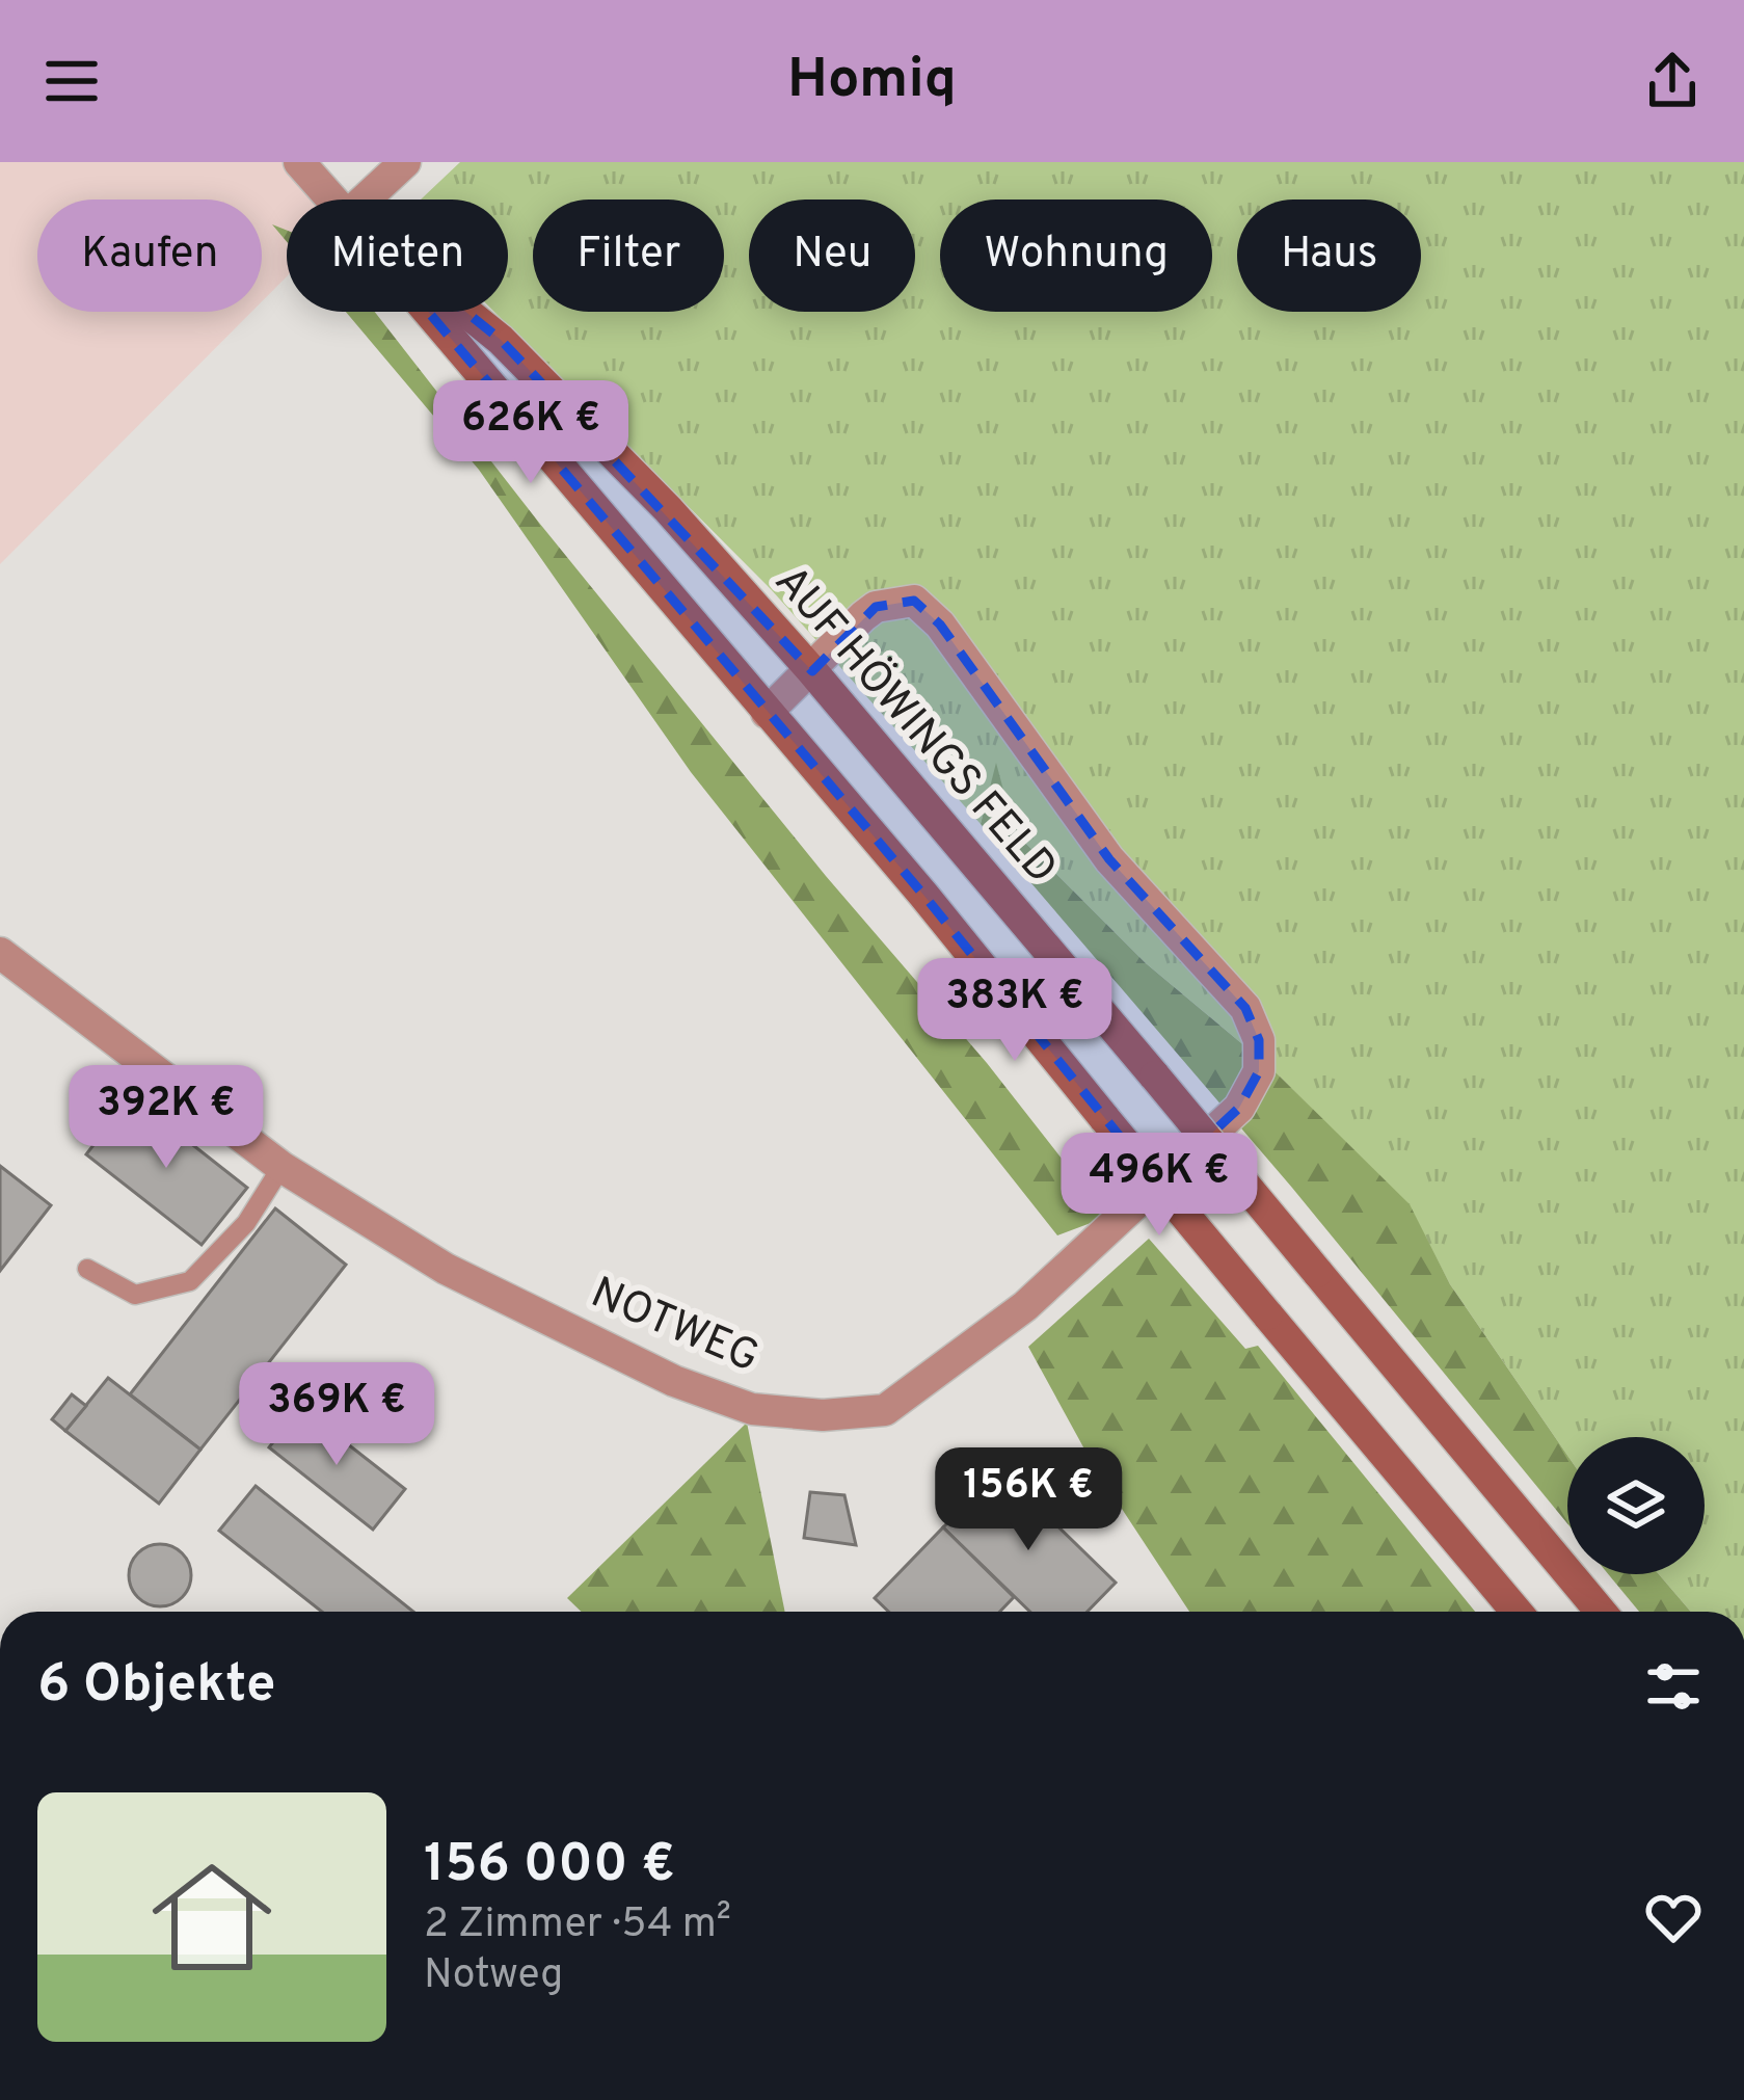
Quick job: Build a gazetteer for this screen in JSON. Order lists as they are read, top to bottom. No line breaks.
{"streets":{"main road":["AUF HÖWINGS FELD"],"street":["NOTWEG"]},"crossings":[["AUF HÖWINGS FELD","NOTWEG"]],"page":{"header":"Homiq","chip":["Kaufen","Mieten","Filter","Neu","Wohnung","Haus"],"price":["626K €","383K €","392K €","496K €","369K €","156K €"],"heading":"6 Objekte","list":[{"name":"156 000 €","note":"2 Zimmer · 54 m² · Notweg"}]}}
